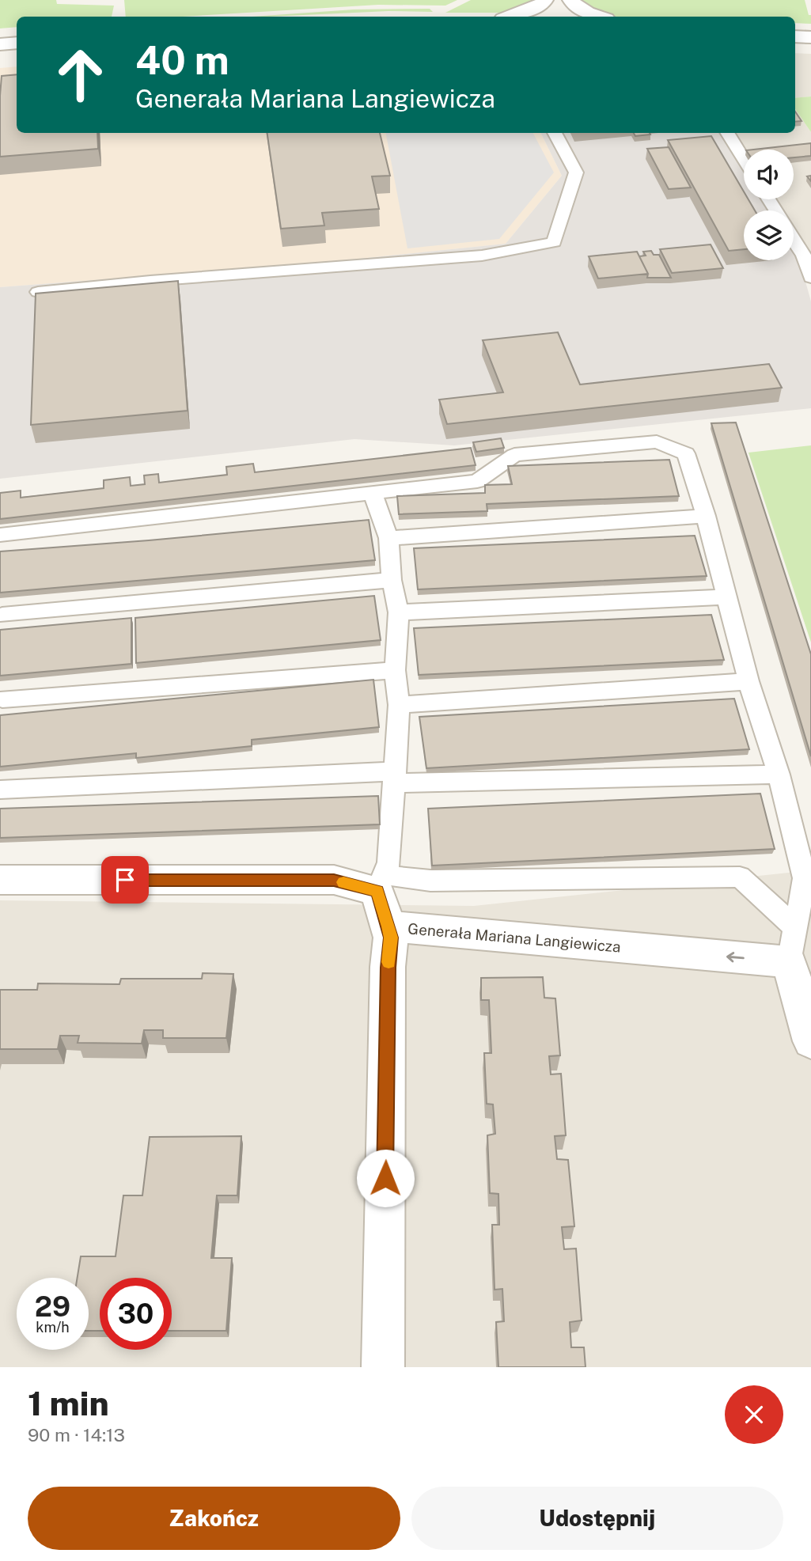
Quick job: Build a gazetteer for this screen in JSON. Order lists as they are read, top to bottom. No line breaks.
{"streets":{"street":["Generała Mariana Langiewicza"]},"one_way":["Generała Mariana Langiewicza"],"page":{"turn":["40 m","Generała Mariana Langiewicza"],"speed":"29 km/h","limit":"30","heading":["1 min","90 m · 14:13"],"buttons":["Zakończ","Udostępnij"]}}
